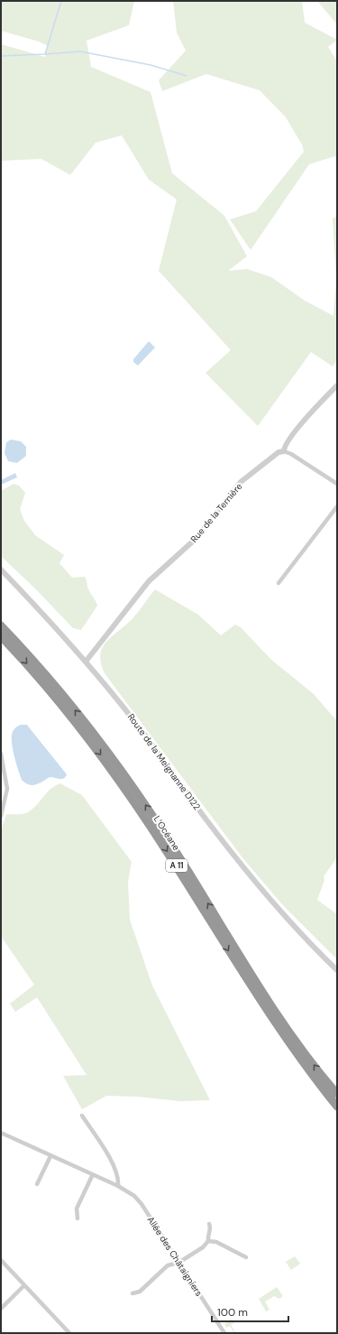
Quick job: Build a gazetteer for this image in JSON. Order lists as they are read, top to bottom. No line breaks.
{"streets":{"highway":["L’Océane","A 11"],"street":["Rue de la Ternière","Route de la Meignanne D122","Allée des Châtaigniers"]},"crossings":[["Rue de la Ternière","Route de la Meignanne D122"]],"scale_bar":"100 m"}
